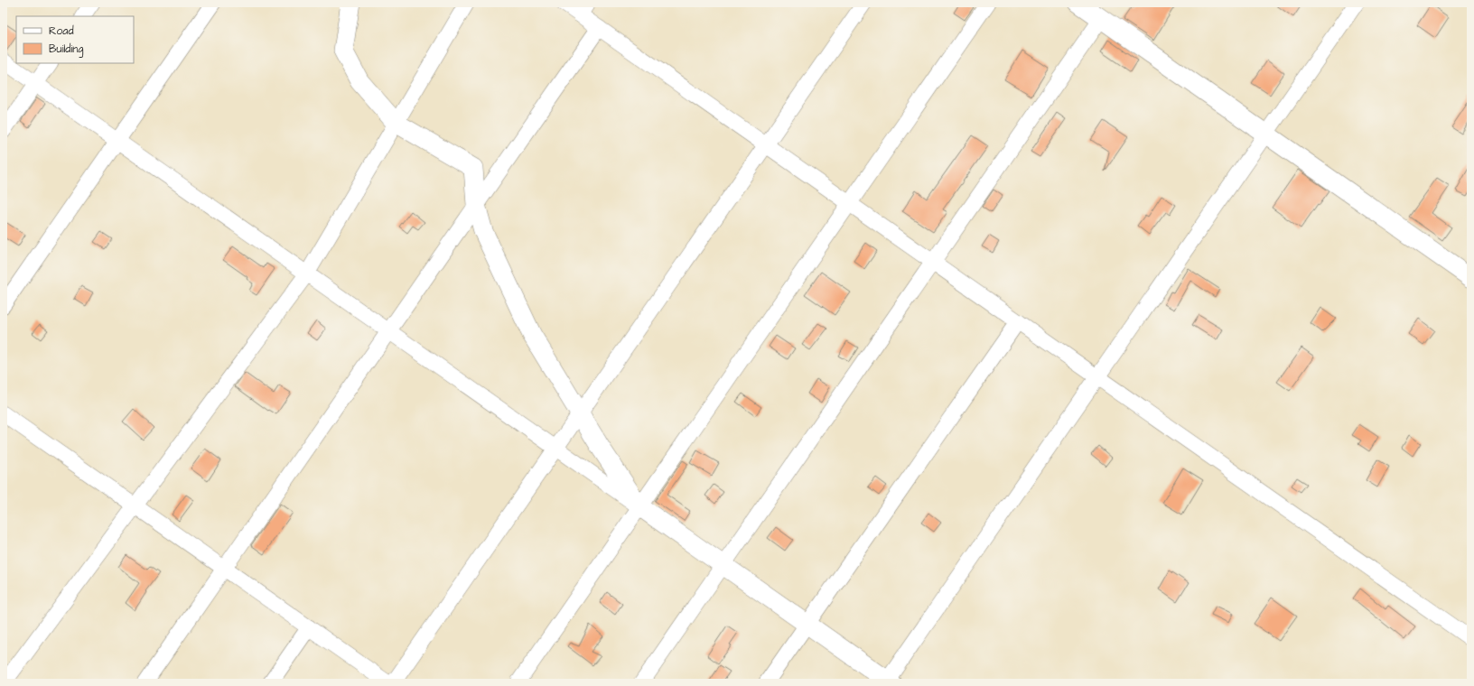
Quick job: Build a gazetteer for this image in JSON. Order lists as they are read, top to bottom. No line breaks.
{"legend":["Road","Building"]}
